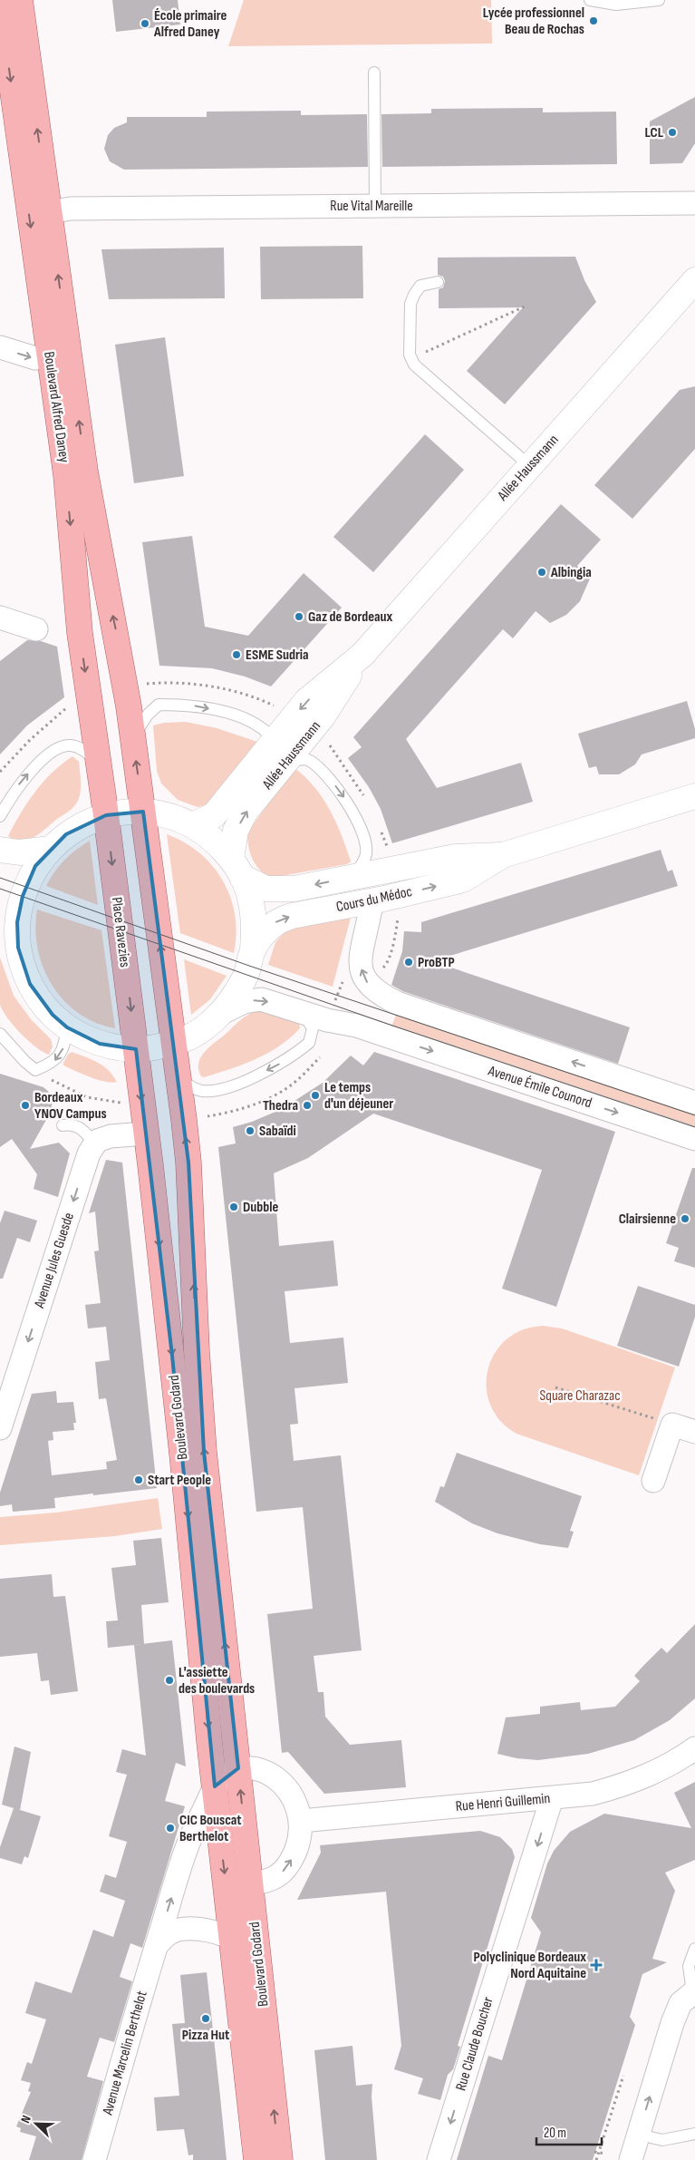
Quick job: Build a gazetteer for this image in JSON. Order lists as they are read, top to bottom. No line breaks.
{"streets":{"main road":["Boulevard Alfred Daney","Allée Haussmann","Cours du Médoc","Place Ravezies","Boulevard Godard"],"street":["Rue Vital Mareille","Avenue Émile Counord","Avenue Jules Guesde","Rue Henri Guillemin","Rue Claude Boucher","Avenue Marcelin Berthelot"]},"crossings":[["Rue Vital Mareille","Boulevard Alfred Daney"],["Boulevard Alfred Daney","Allée Haussmann"],["Boulevard Alfred Daney","Place Ravezies"],["Allée Haussmann","Cours du Médoc"],["Place Ravezies","Boulevard Godard"],["Boulevard Godard","Avenue Marcelin Berthelot"],["Rue Henri Guillemin","Rue Claude Boucher"]],"one_way":["Avenue Émile Counord","Avenue Jules Guesde","Avenue Marcelin Berthelot"],"parks":["Square Charazac"],"places":{"other":["Lycée professionnel Beau de Rochas","École primaire Alfred Daney","LCL","Albingia","Gaz de Bordeaux","ESME Sudria","ProBTP","Le temps d'un déjeuner","Bordeaux YNOV Campus","Thedra","Sabaïdi","Dubble","Clairsienne","Start People","L'assiette des boulevards","CIC Bouscat Berthelot","Pizza Hut"],"health":["Polyclinique Bordeaux Nord Aquitaine"]},"scale_bar":"20 m","north":"top left"}
